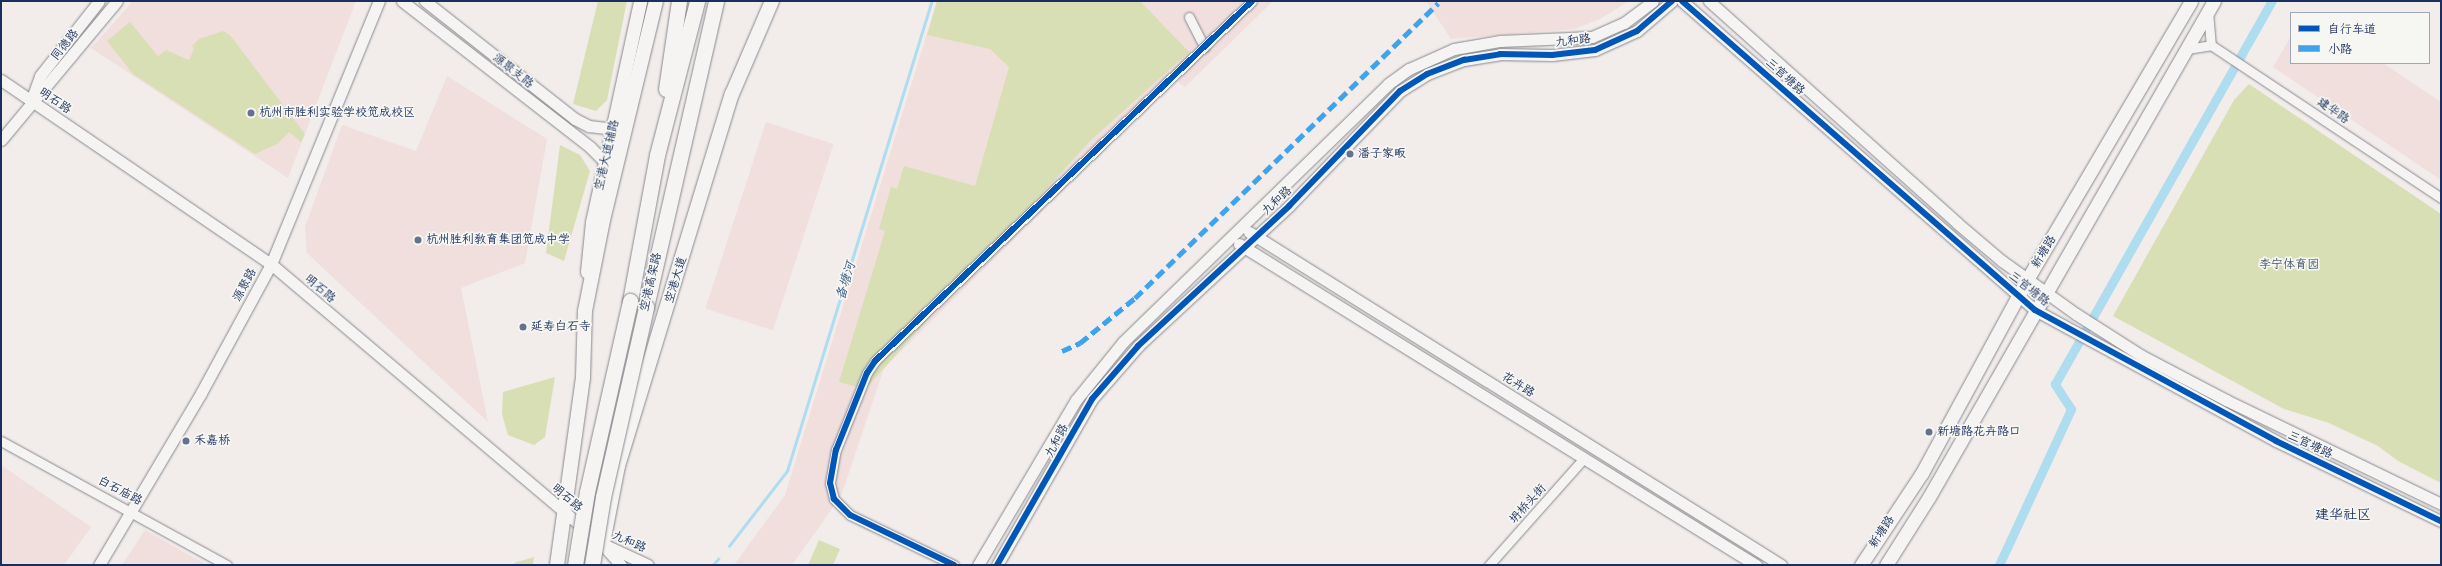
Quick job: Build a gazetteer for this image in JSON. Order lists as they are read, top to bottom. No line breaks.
{"streets":{"highway":["空港高架路"],"main road":["空港大道辅路","新塘路","空港大道"],"street":["九和路","同德路","源聚支路","三官塘路","明石路","建华路","源聚路","花卉路","白石庙路","坍桥头街"]},"crossings":[["九和路","明石路"],["九和路","空港大道"],["九和路","花卉路"],["同德路","明石路"],["源聚支路","空港大道辅路"],["三官塘路","新塘路"],["明石路","空港大道"],["明石路","源聚路"],["源聚路","白石庙路"]],"districts":["建华社区"],"water":["备塘河"],"parks":["李宁体育园"],"places":["杭州市胜利实验学校笕成校区","潘子家畈","杭州胜利教育集团笕成中学","延寿白石寺","新塘路花卉路口","禾嘉桥"],"legend":["自行车道","小路"]}
